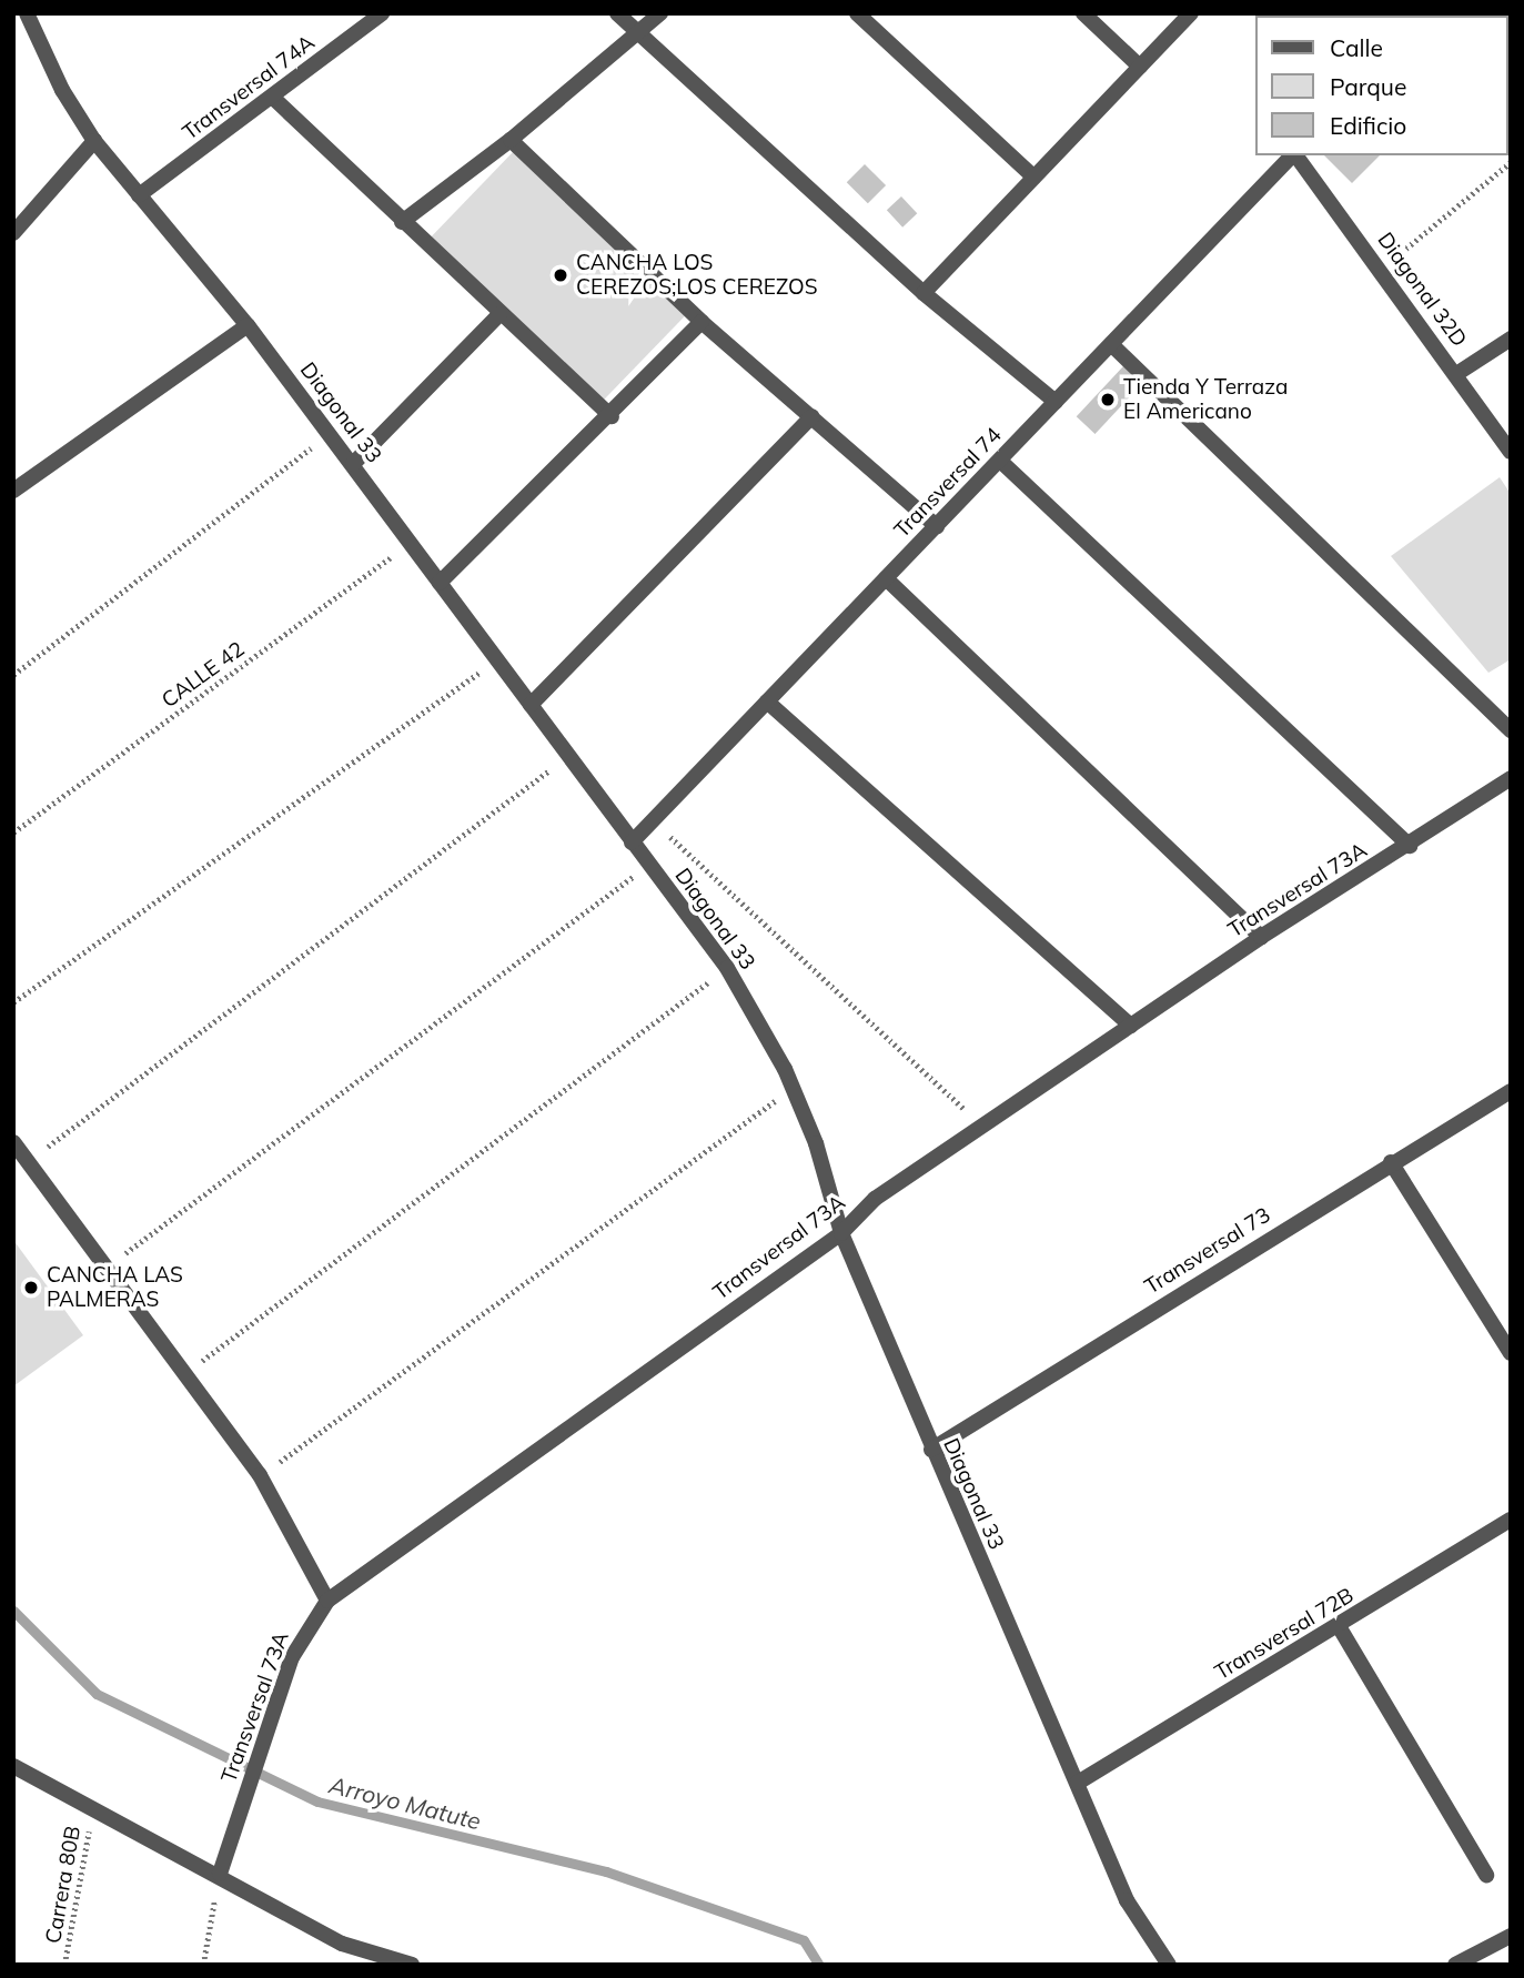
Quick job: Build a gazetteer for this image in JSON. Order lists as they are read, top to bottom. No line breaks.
{"streets":{"street":["Transversal 74A","Diagonal 32D","Diagonal 33","Transversal 74","Transversal 73A","Transversal 73","Transversal 72B"],"path":["CALLE 42","Carrera 80B"]},"crossings":[["Transversal 74A","Diagonal 33"],["Diagonal 33","Transversal 74"],["Diagonal 33","CALLE 42"],["Diagonal 33","Transversal 73A"],["Diagonal 33","Transversal 73"],["Diagonal 33","Transversal 72B"]],"water":["Arroyo Matute"],"places":["CANCHA LOS CEREZOS;LOS CEREZOS","Tienda Y Terraza El Americano","CANCHA LAS PALMERAS"],"legend":["Calle","Parque","Edificio"]}
